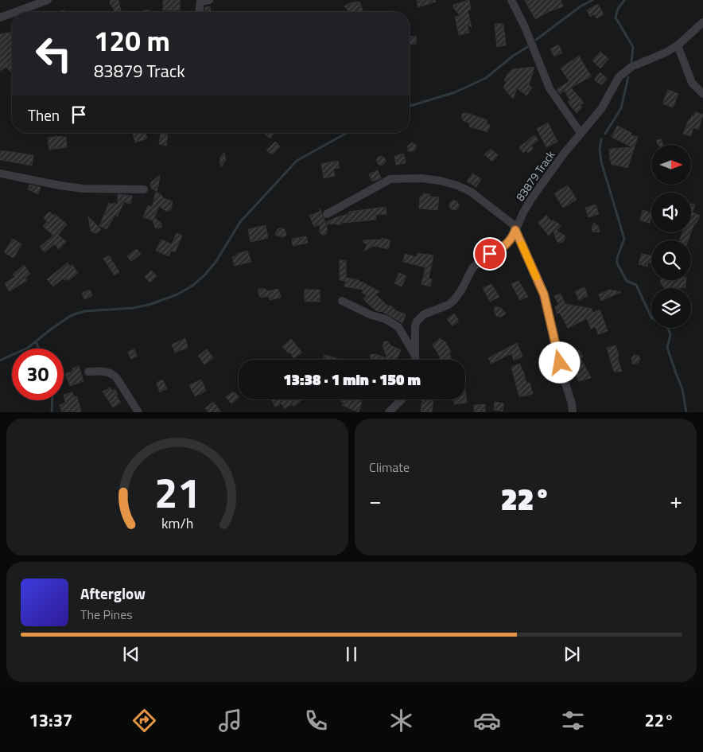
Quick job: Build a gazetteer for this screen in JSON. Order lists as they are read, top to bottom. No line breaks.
{"streets":{"street":["83879 Track"]},"north":"right","page":{"turn":["120 m","83879 Track"],"then":"Then","limit":"30","trip":"13:38 · 1 min · 150 m","tile":"Climate","heat":["−","22°","+"],"song":["Afterglow","The Pines"],"tabs":["13:37","22°"],"gauge":["21","km/h"]}}
